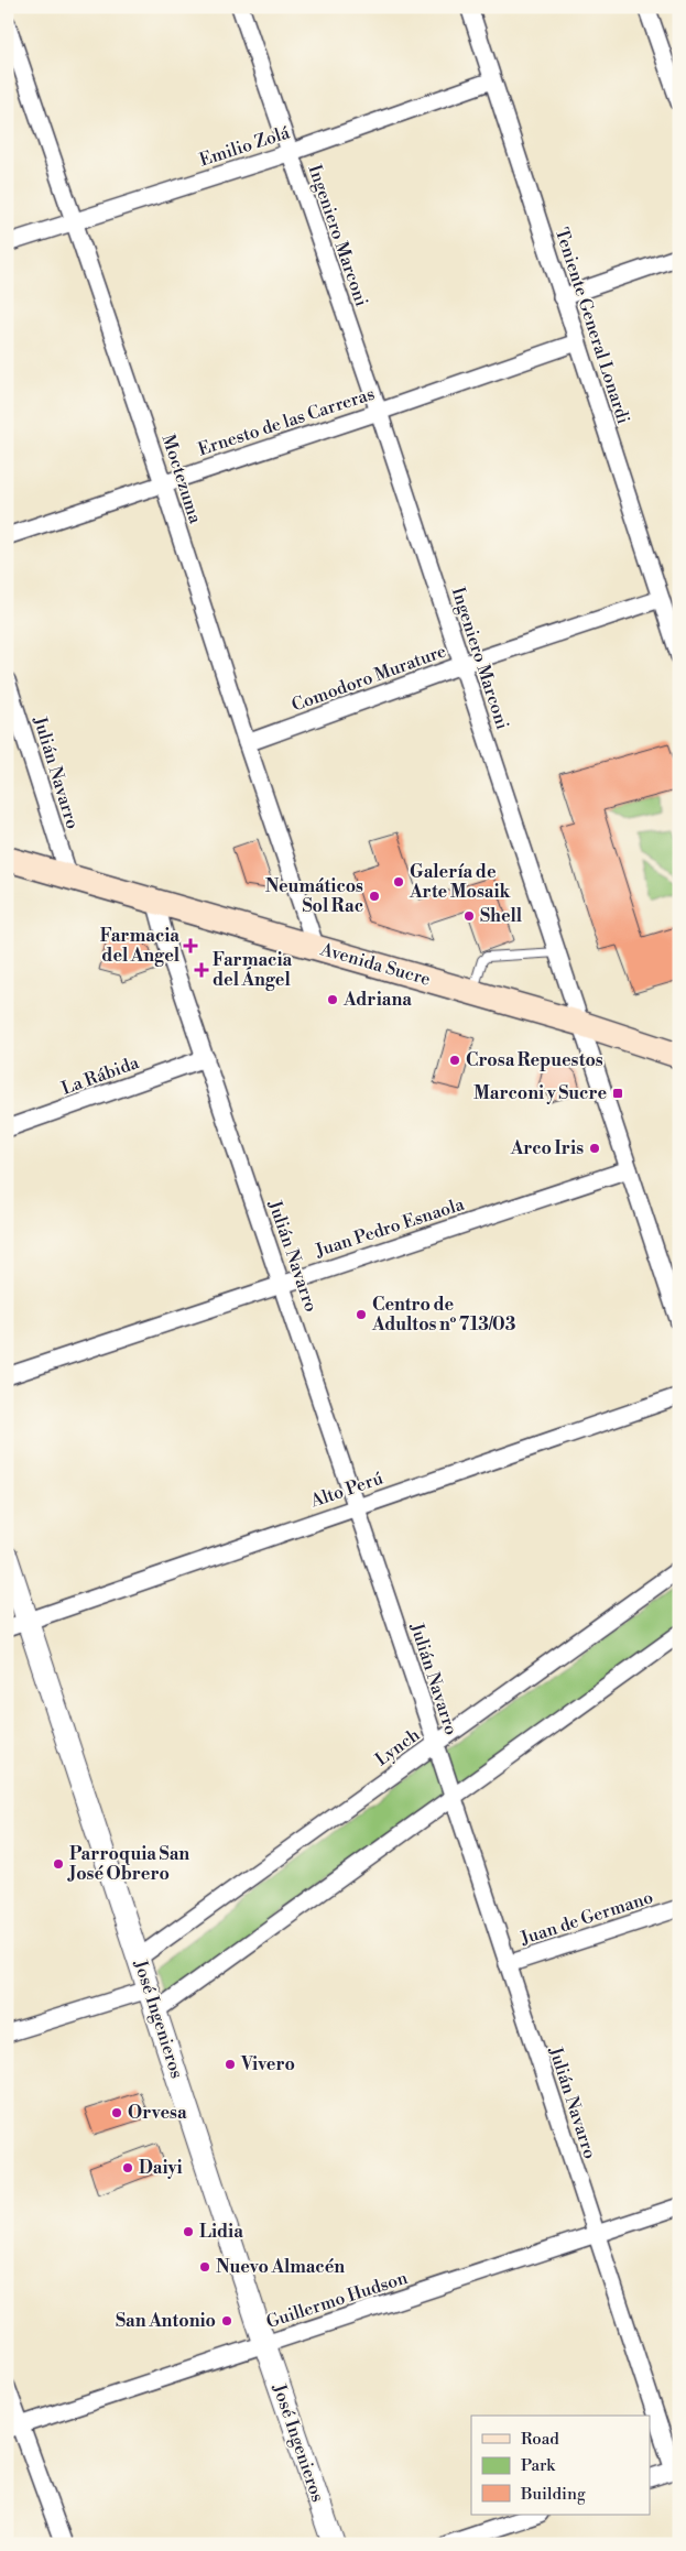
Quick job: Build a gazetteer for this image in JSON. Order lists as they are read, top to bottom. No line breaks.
{"streets":{"main road":["Avenida Sucre"],"street":["Emilio Zolá","Ingeniero Marconi","Teniente General Lonardi","Ernesto de las Carreras","Moctezuma","Comodoro Murature","Julián Navarro","La Rábida","Juan Pedro Esnaola","Alto Perú","Lynch","Juan de Germano","José Ingenieros","Guillermo Hudson"]},"crossings":[["Emilio Zolá","Ingeniero Marconi"],["Emilio Zolá","Teniente General Lonardi"],["Emilio Zolá","Moctezuma"],["Ingeniero Marconi","Ernesto de las Carreras"],["Ingeniero Marconi","Comodoro Murature"],["Ingeniero Marconi","Avenida Sucre"],["Ingeniero Marconi","Juan Pedro Esnaola"],["Teniente General Lonardi","Ernesto de las Carreras"],["Teniente General Lonardi","Comodoro Murature"],["Ernesto de las Carreras","Moctezuma"],["Moctezuma","Comodoro Murature"],["Moctezuma","Avenida Sucre"],["Julián Navarro","Avenida Sucre"],["Julián Navarro","La Rábida"],["Julián Navarro","Juan Pedro Esnaola"],["Julián Navarro","Alto Perú"],["Julián Navarro","Lynch"],["Julián Navarro","Juan de Germano"],["Julián Navarro","Guillermo Hudson"],["Alto Perú","José Ingenieros"],["Lynch","José Ingenieros"],["José Ingenieros","Guillermo Hudson"]],"places":{"other":["Galería de Arte Mosaik","Neumáticos Sol Rac","Shell","Adriana","Crosa Repuestos","Arco Iris","Centro de Adultos nº 713/03","Parroquia San José Obrero","Vivero","Orvesa","Daiyi","Lidia","Nuevo Almacén","San Antonio"],"health":["Farmacia del Angel","Farmacia del Ángel"],"transit":["Marconi y Sucre"]},"legend":["Road","Park","Building"]}
